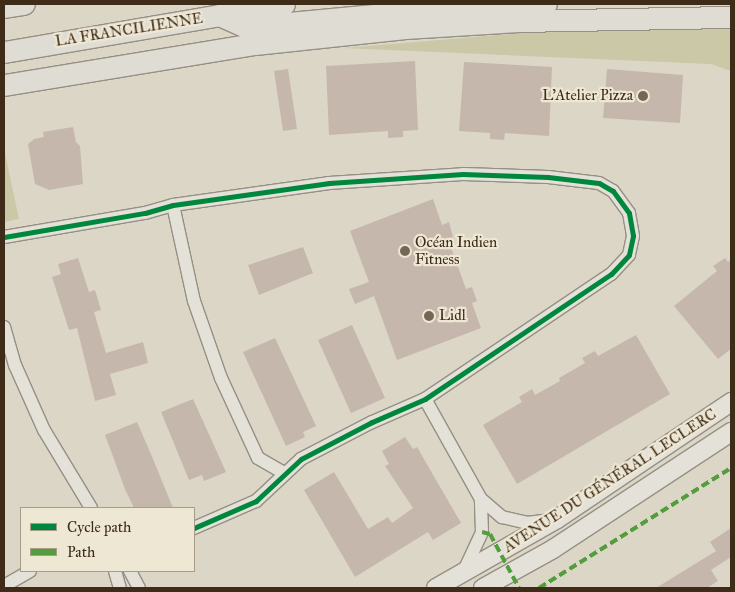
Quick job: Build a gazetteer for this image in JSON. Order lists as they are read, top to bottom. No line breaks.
{"streets":{"highway":["LA FRANCILIENNE"],"main road":["AVENUE DU GÉNÉRAL LECLERC"]},"places":["L’Atelier Pizza","Océan Indien Fitness","Lidl"],"legend":["Cycle path","Path"]}
